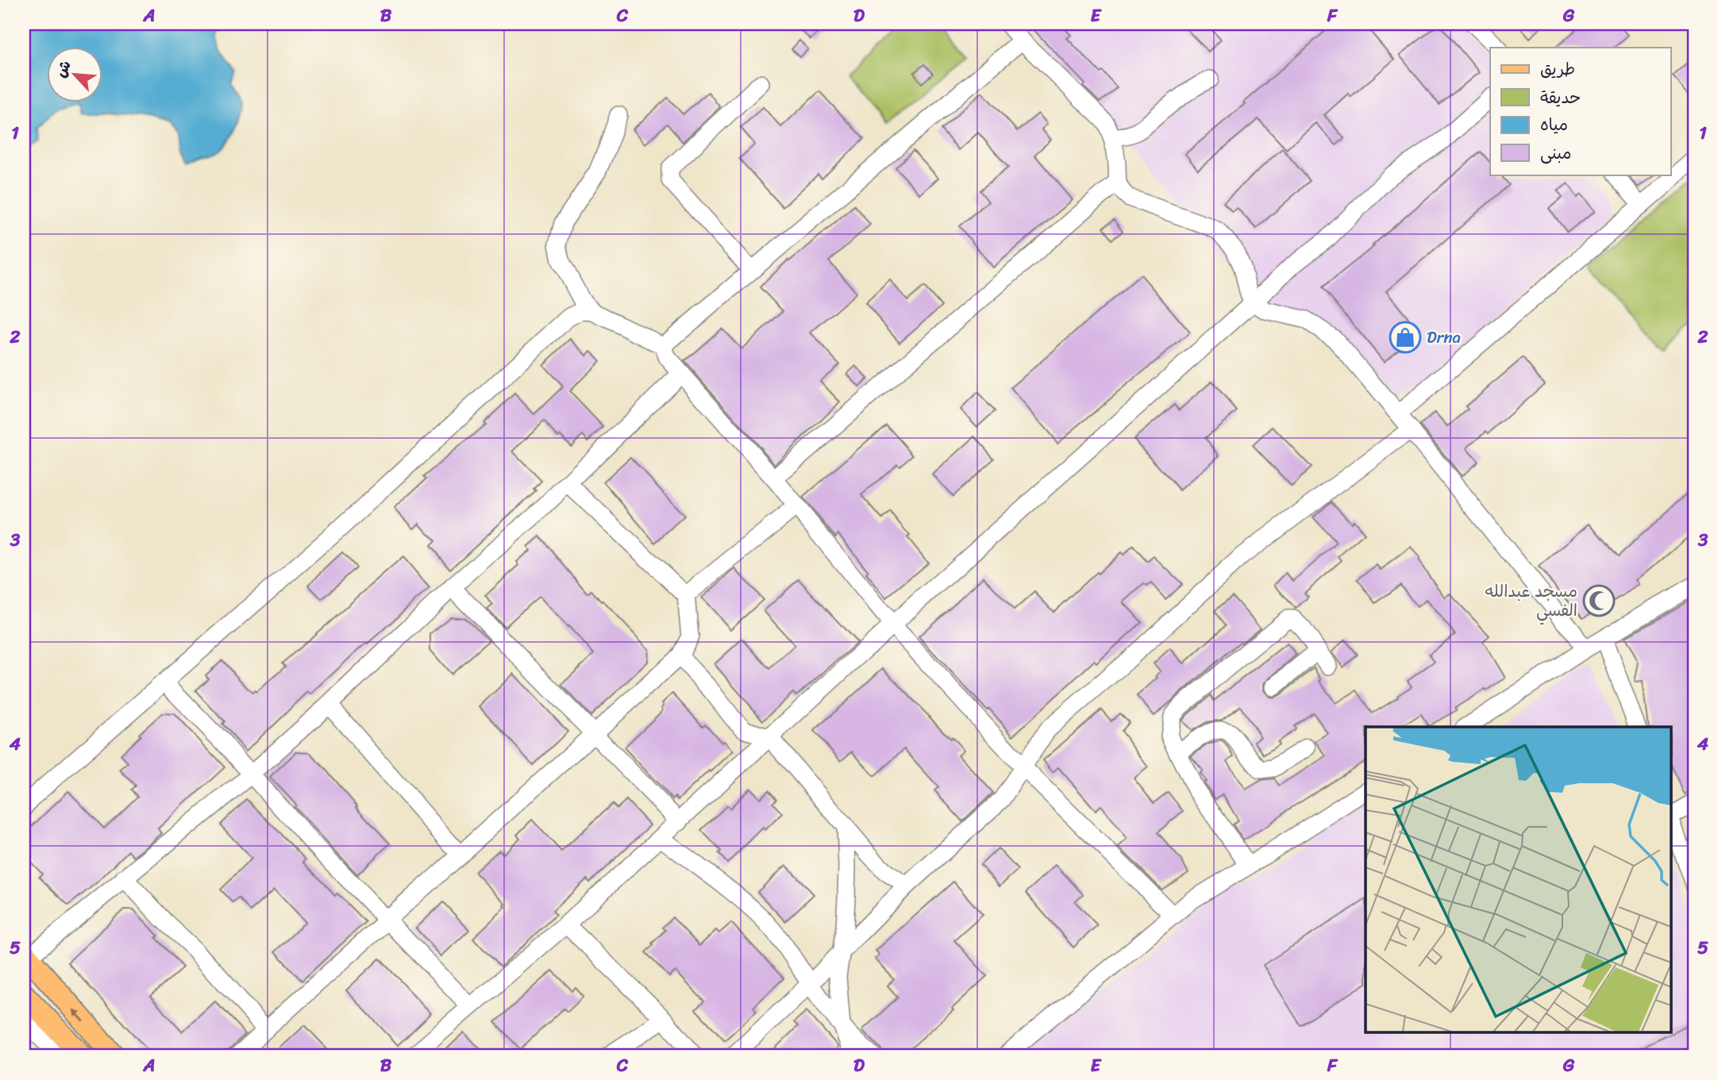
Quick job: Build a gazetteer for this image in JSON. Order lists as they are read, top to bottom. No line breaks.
{"places":{"shop":["Drna"],"mosque":["مسجد عبدالله الفسي"]},"legend":["طريق","حديقة","مياه","مبنى"],"north":"top left","grid":{"columns":["A","B","C","D","E","F","G"],"rows":["1","2","3","4","5"]}}
